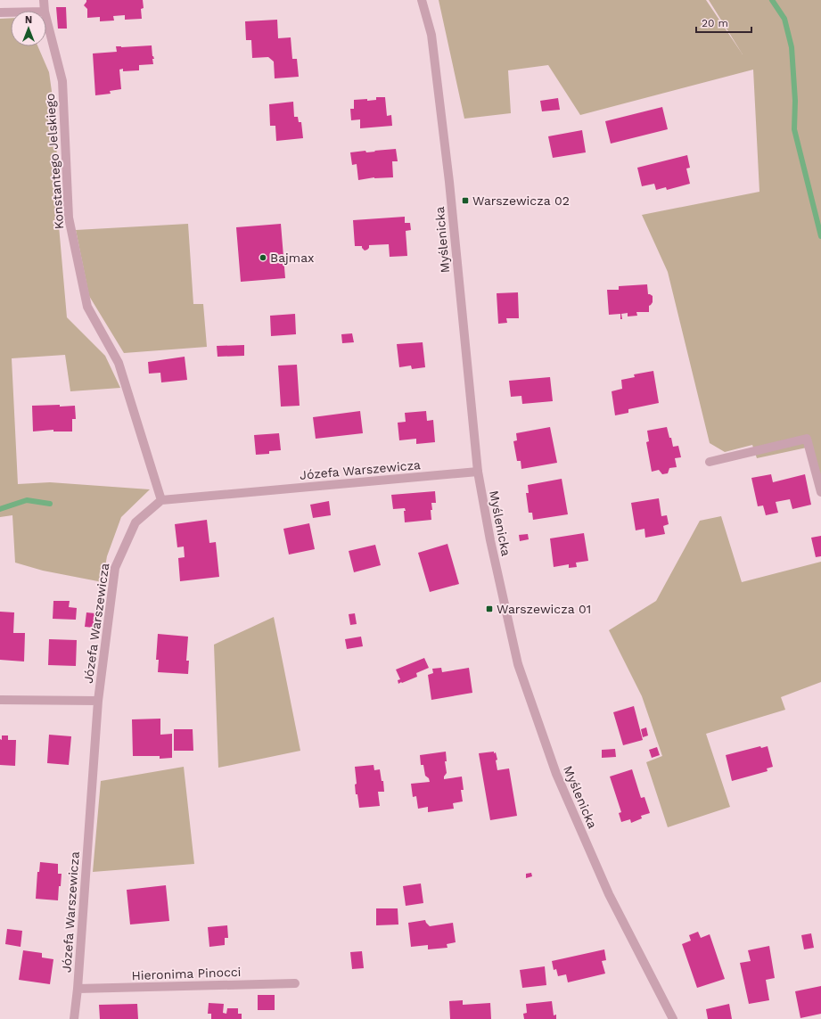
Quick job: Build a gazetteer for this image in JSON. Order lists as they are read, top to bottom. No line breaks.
{"streets":{"street":["Konstantego Jelskiego","Myślenicka","Józefa Warszewicza","Hieronima Pinocci"]},"crossings":[["Konstantego Jelskiego","Józefa Warszewicza"],["Myślenicka","Józefa Warszewicza"],["Józefa Warszewicza","Hieronima Pinocci"]],"places":{"transit":["Warszewicza 02","Warszewicza 01"],"other":["Bajmax"]},"scale_bar":"20 m","north":"top"}
